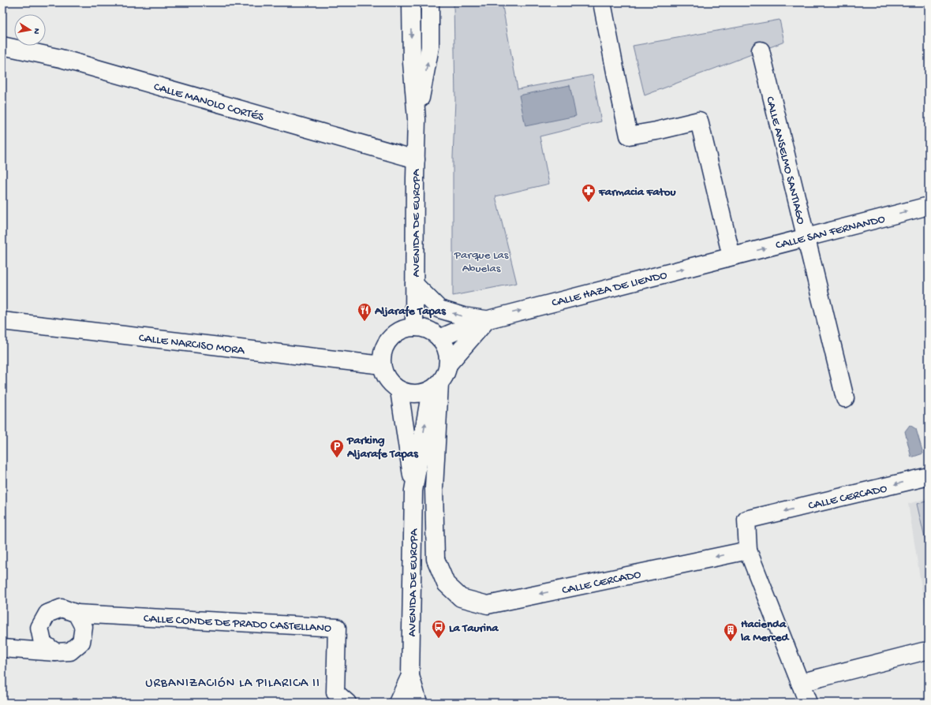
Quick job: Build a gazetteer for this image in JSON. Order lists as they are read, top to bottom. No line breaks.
{"streets":{"street":["CALLE MANOLO CORTÉS","CALLE ANSELMO SANTIAGO","AVENIDA DE EUROPA","CALLE SAN FERNANDO","CALLE HAZA DE LIENDO","CALLE NARCISO MORA","CALLE CERCADO","CALLE CONDE DE PRADO CASTELLANO"]},"crossings":[["CALLE MANOLO CORTÉS","AVENIDA DE EUROPA"],["CALLE ANSELMO SANTIAGO","CALLE SAN FERNANDO"],["AVENIDA DE EUROPA","CALLE HAZA DE LIENDO"],["AVENIDA DE EUROPA","CALLE NARCISO MORA"],["AVENIDA DE EUROPA","CALLE CERCADO"],["CALLE SAN FERNANDO","CALLE HAZA DE LIENDO"],["CALLE HAZA DE LIENDO","CALLE NARCISO MORA"],["CALLE HAZA DE LIENDO","CALLE CERCADO"],["CALLE NARCISO MORA","CALLE CERCADO"]],"one_way":["CALLE SAN FERNANDO","CALLE HAZA DE LIENDO"],"districts":["URBANIZACIÓN LA PILARICA II"],"parks":["Parque Las Abuelas"],"places":{"pharmacy":["Farmacia Fatou"],"restaurant":["Aljarafe Tapas"],"parking":["Parking Aljarafe Tapas"],"bus stop":["La Taurina"],"building":["Hacienda la Merced"]},"north":"right"}
